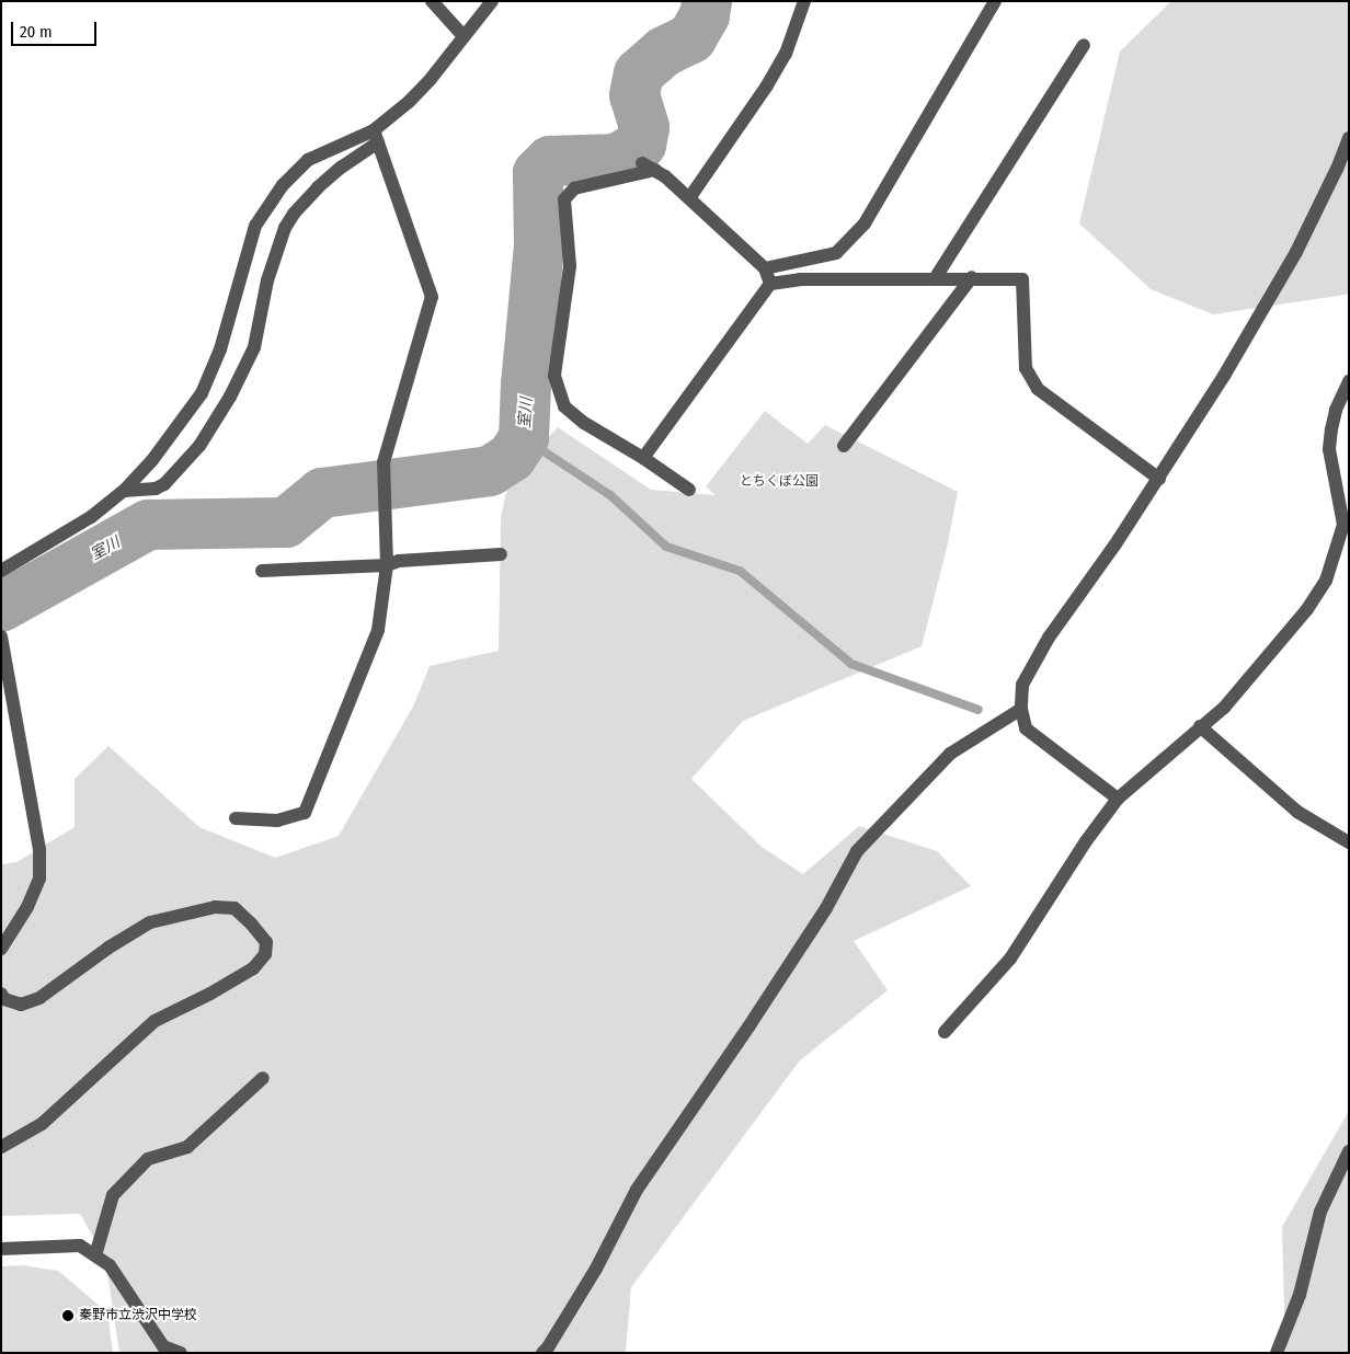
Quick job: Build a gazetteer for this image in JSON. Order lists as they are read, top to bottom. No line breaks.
{"water":["室川"],"parks":["とちくぼ公園"],"places":["秦野市立渋沢中学校"],"scale_bar":"20 m"}
